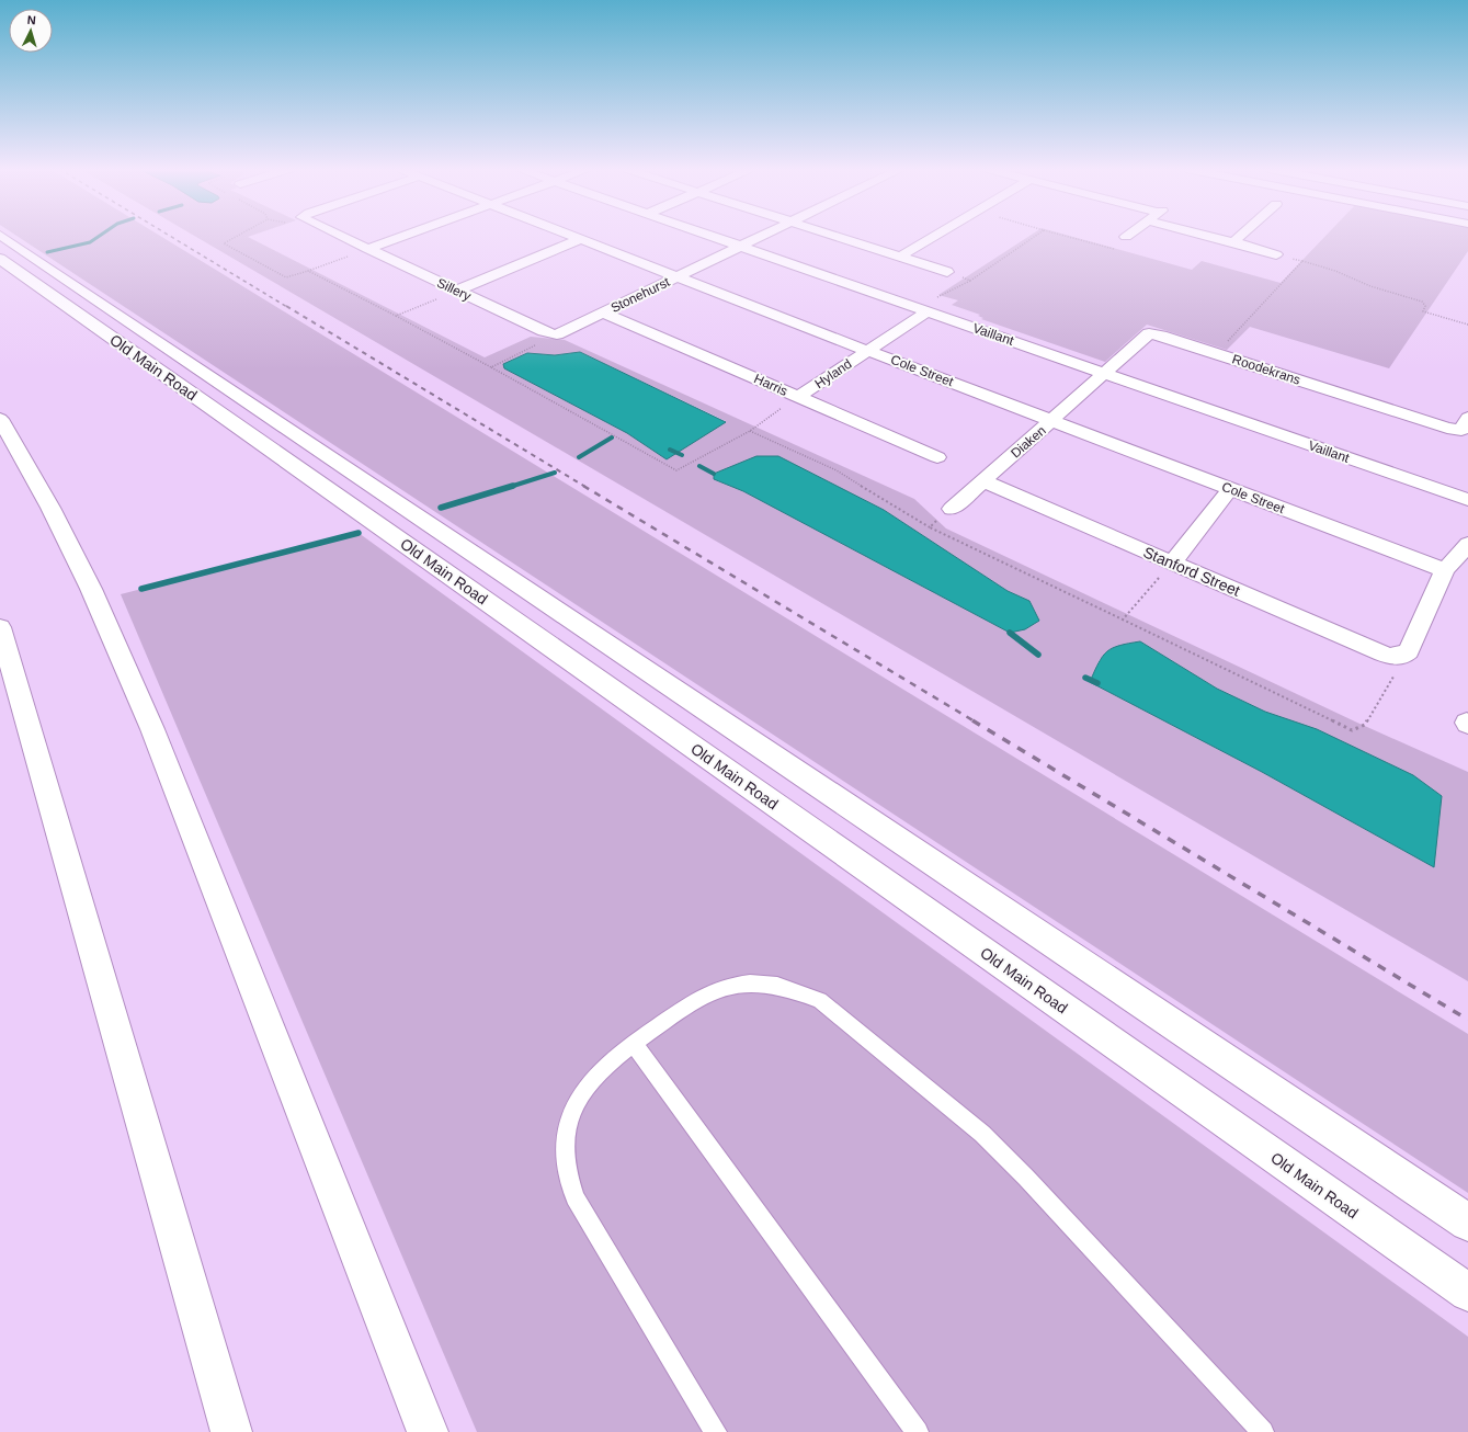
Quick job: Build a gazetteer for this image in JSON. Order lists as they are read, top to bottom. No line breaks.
{"streets":{"main road":["Sillery","Stonehurst","Vaillant","Old Main Road","Roodekrans","Cole Street","Hyland","Harris","Diaken","Stanford Street"]},"crossings":[["Sillery","Stonehurst"],["Stonehurst","Vaillant"],["Stonehurst","Cole Street"],["Stonehurst","Harris"],["Vaillant","Roodekrans"],["Vaillant","Hyland"],["Vaillant","Diaken"],["Roodekrans","Diaken"],["Cole Street","Hyland"],["Cole Street","Diaken"],["Hyland","Harris"],["Diaken","Stanford Street"]],"north":"top"}
